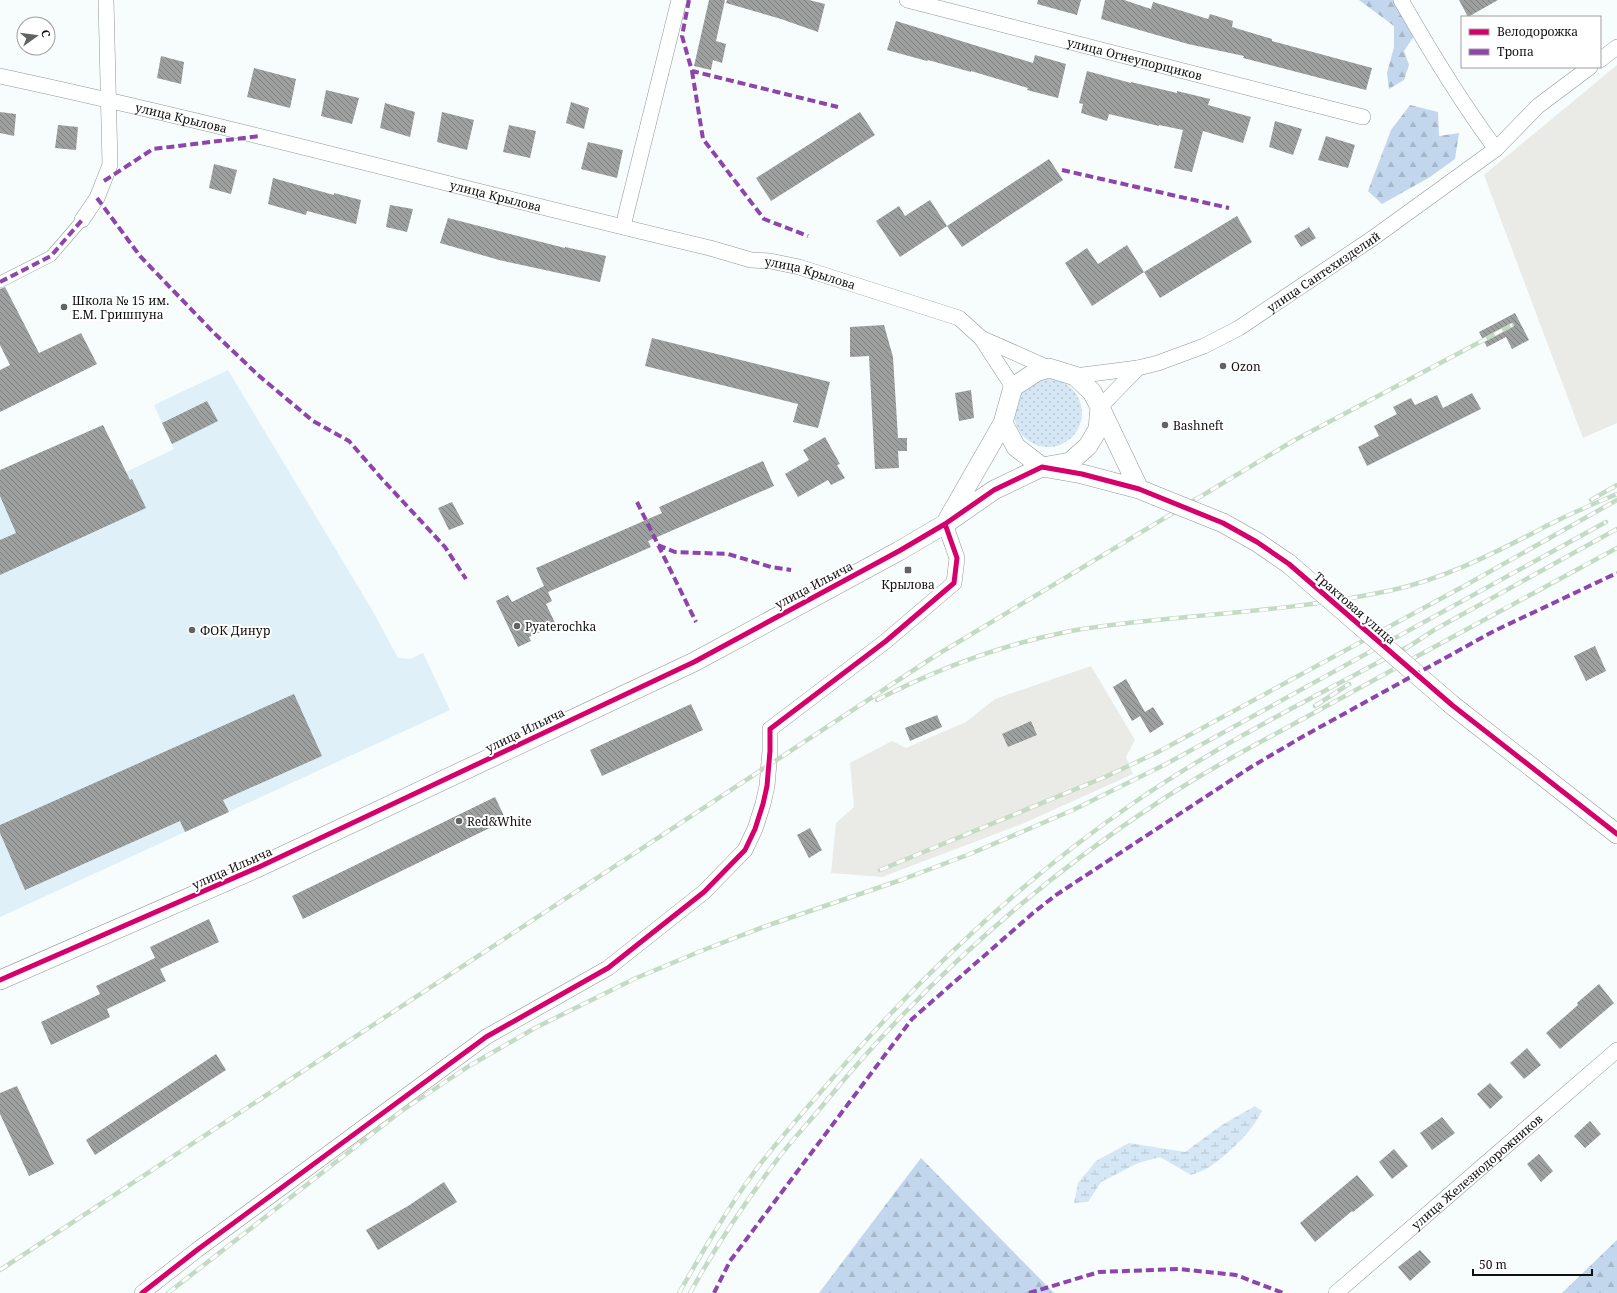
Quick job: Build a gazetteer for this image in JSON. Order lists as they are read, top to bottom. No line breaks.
{"streets":{"street":["улица Огнеупорщиков","улица Крылова","улица Сантехизделий","улица Ильича","Трактовая улица","улица Железнодорожников"]},"crossings":[["улица Сантехизделий","улица Ильича"],["улица Сантехизделий","Трактовая улица"],["улица Ильича","Трактовая улица"]],"places":{"other":["Школа № 15 им. Е.М. Гришпуна","Ozon","Bashneft","Pyaterochka","ФОК Динур","Red&White"],"transit":["Крылова"]},"legend":["Велодорожка","Тропа"],"scale_bar":"50 m","north":"right"}
